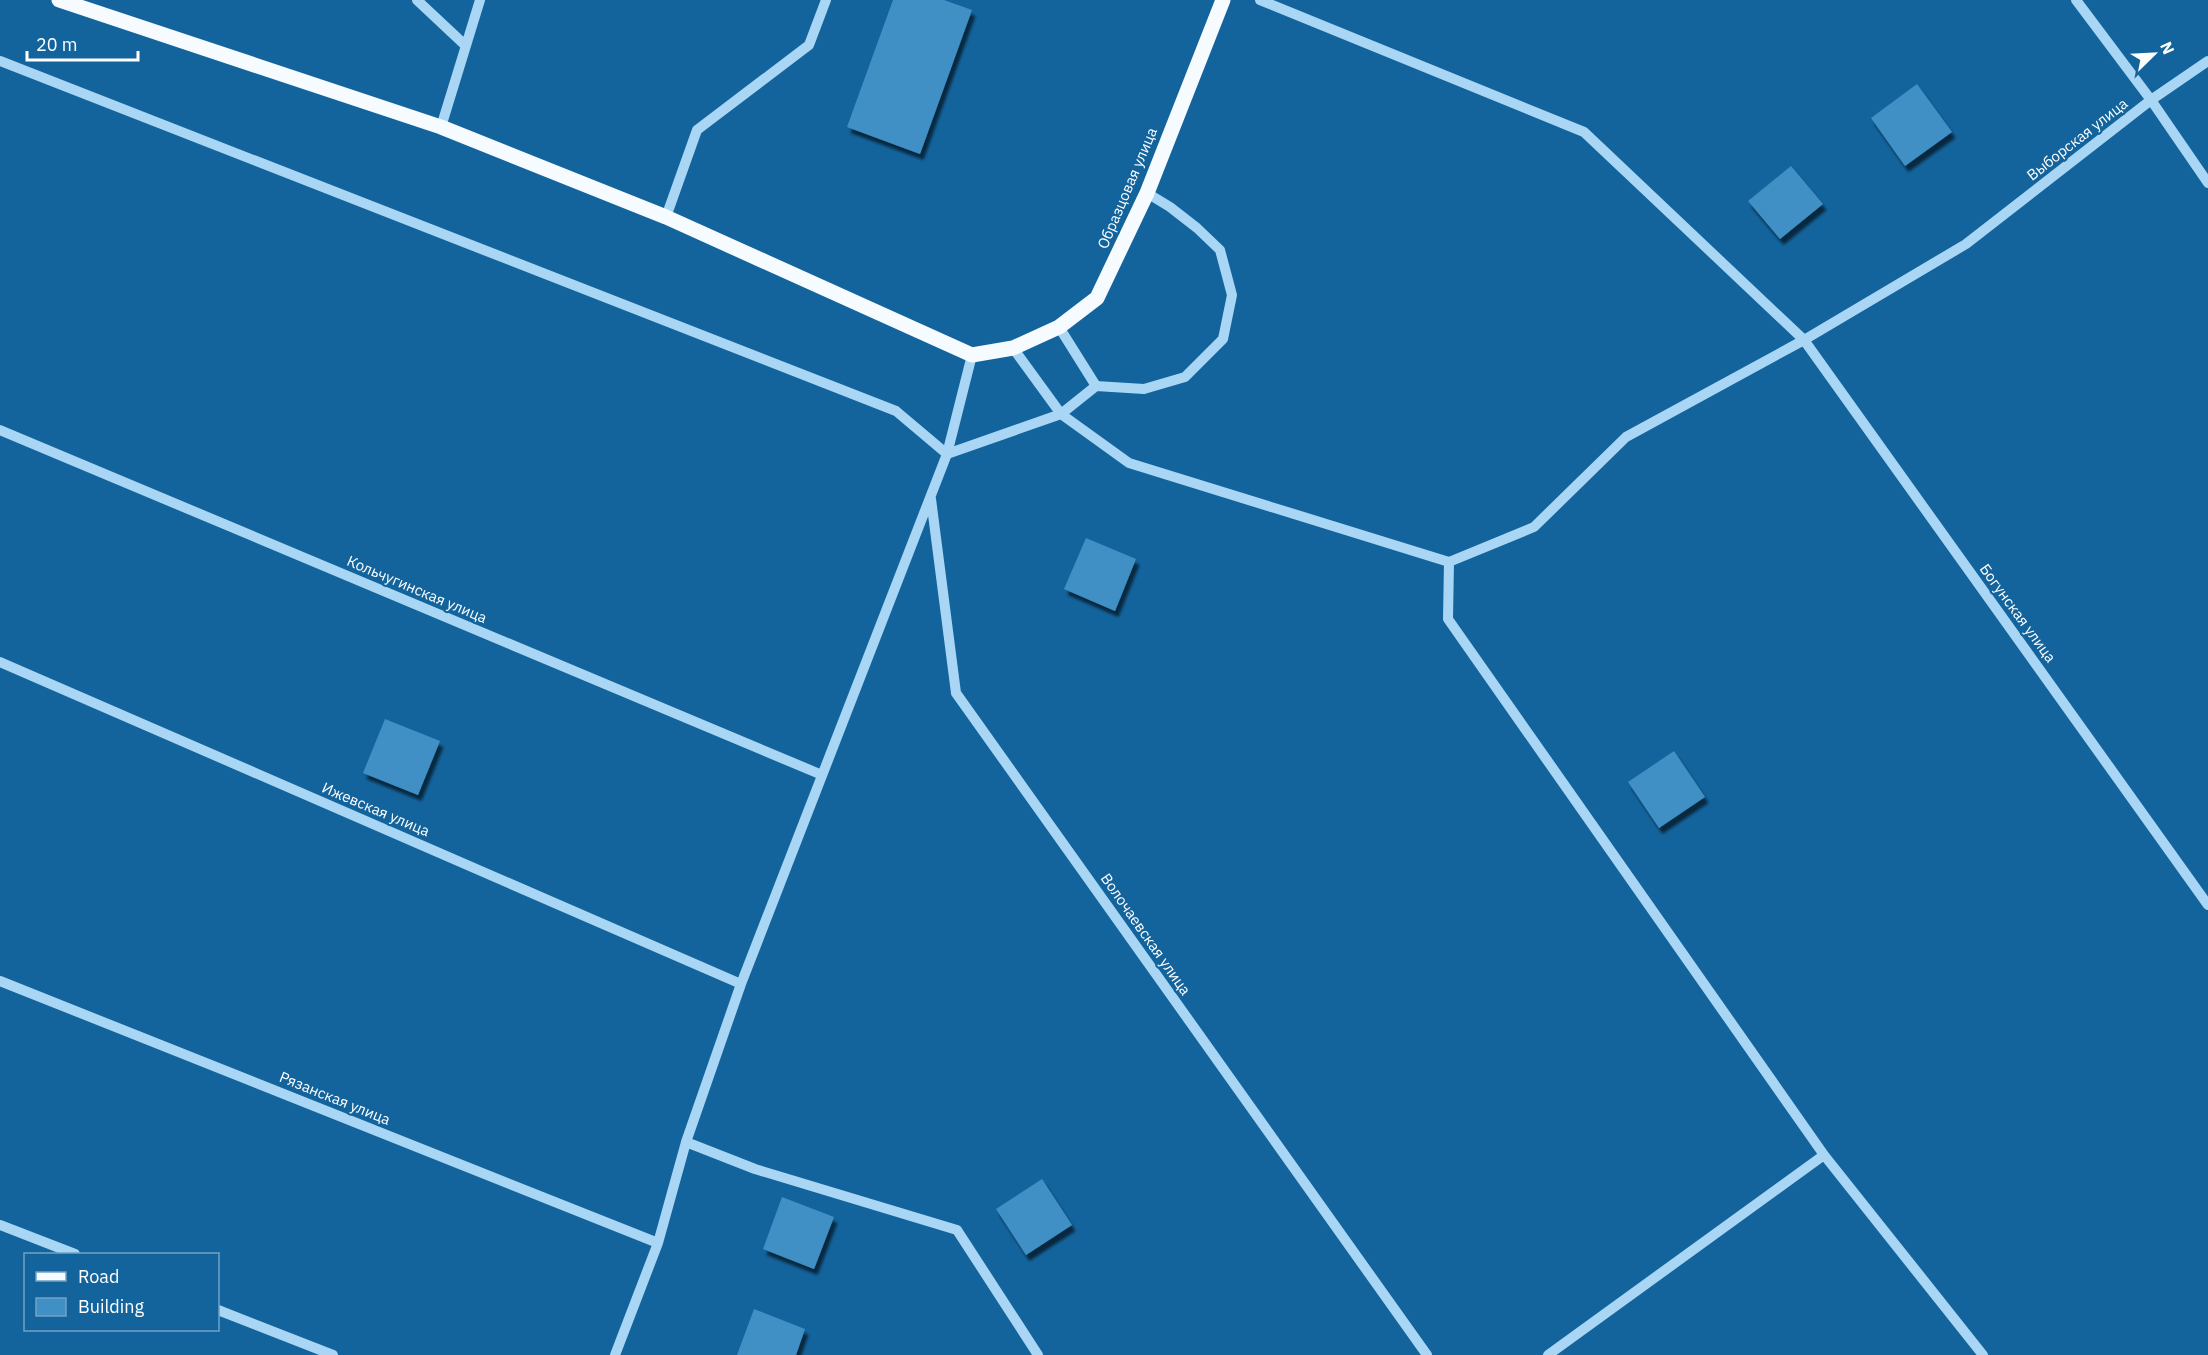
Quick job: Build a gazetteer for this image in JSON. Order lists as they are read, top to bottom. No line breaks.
{"streets":{"main road":["Образцовая улица"],"street":["Выборская улица","Кольчугинская улица","Богунская улица","Ижевская улица","Волочаевская улица","Рязанская улица"]},"crossings":[["Выборская улица","Богунская улица"]],"legend":["Road","Building"],"scale_bar":"20 m","north":"top right"}
